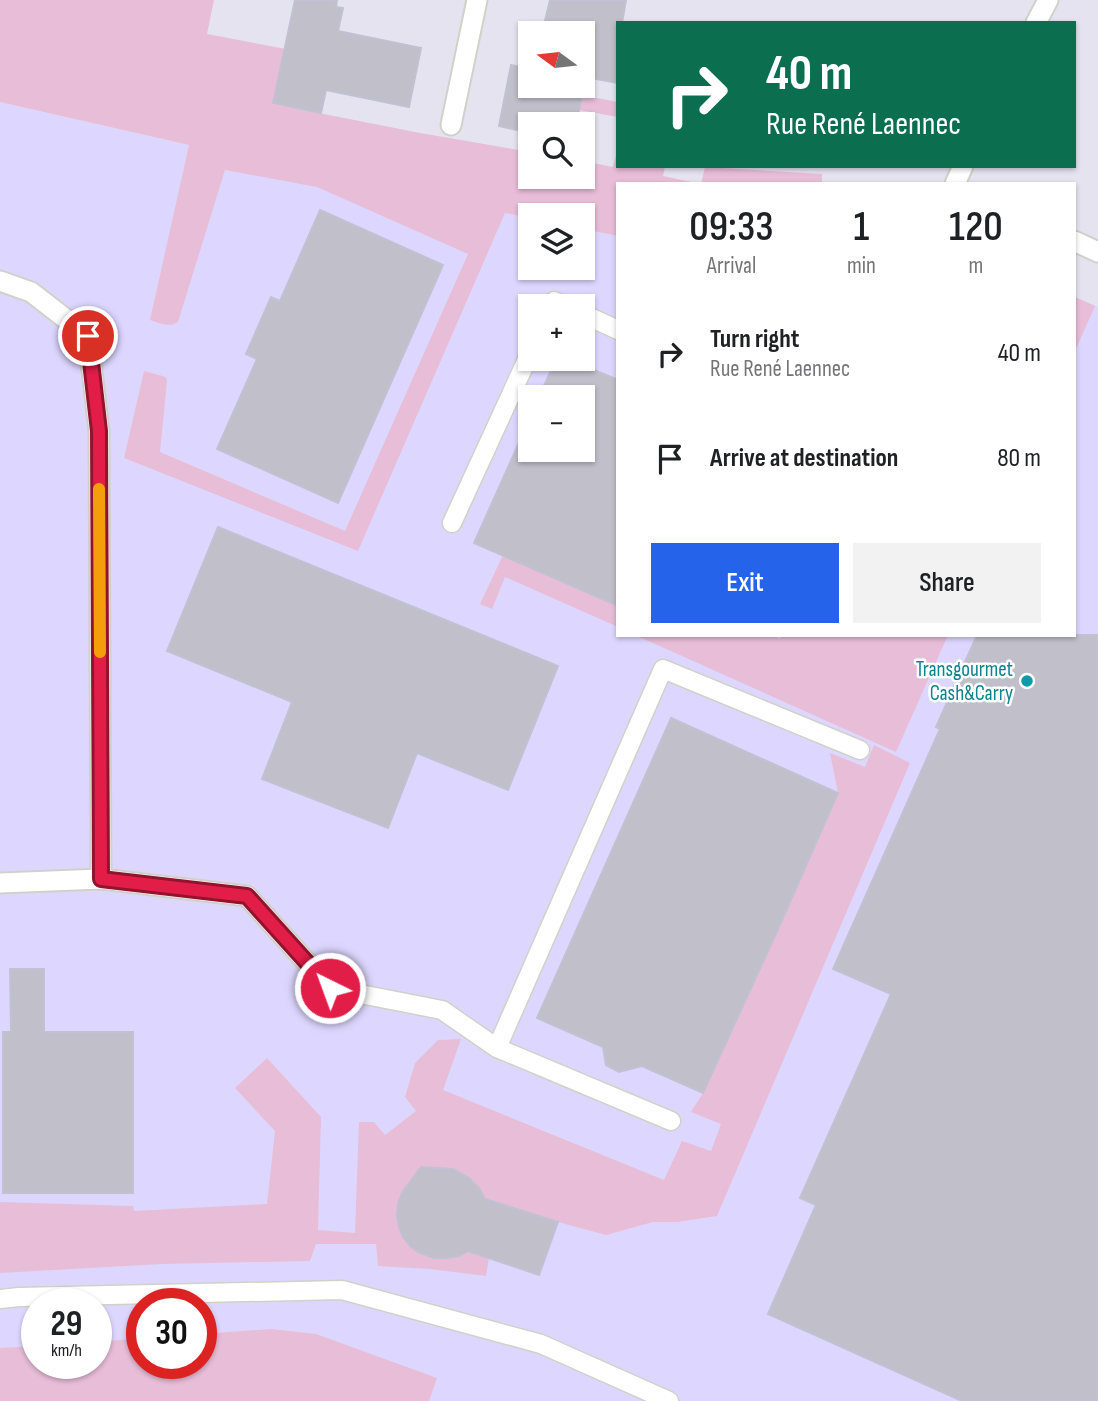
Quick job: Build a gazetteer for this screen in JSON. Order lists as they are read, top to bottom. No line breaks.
{"places":["Transgourmet Cash&Carry"],"north":"left","page":{"map_buttons":["+","−"],"turn":["40 m","Rue René Laennec"],"eta":["09:33","Arrival","1","min","120","m"],"list":[{"name":"Turn right","note":"Rue René Laennec","value":"40 m"},{"name":"Arrive at destination","value":"80 m"}],"buttons":["Exit","Share"],"speed":"29 km/h","limit":"30"}}
